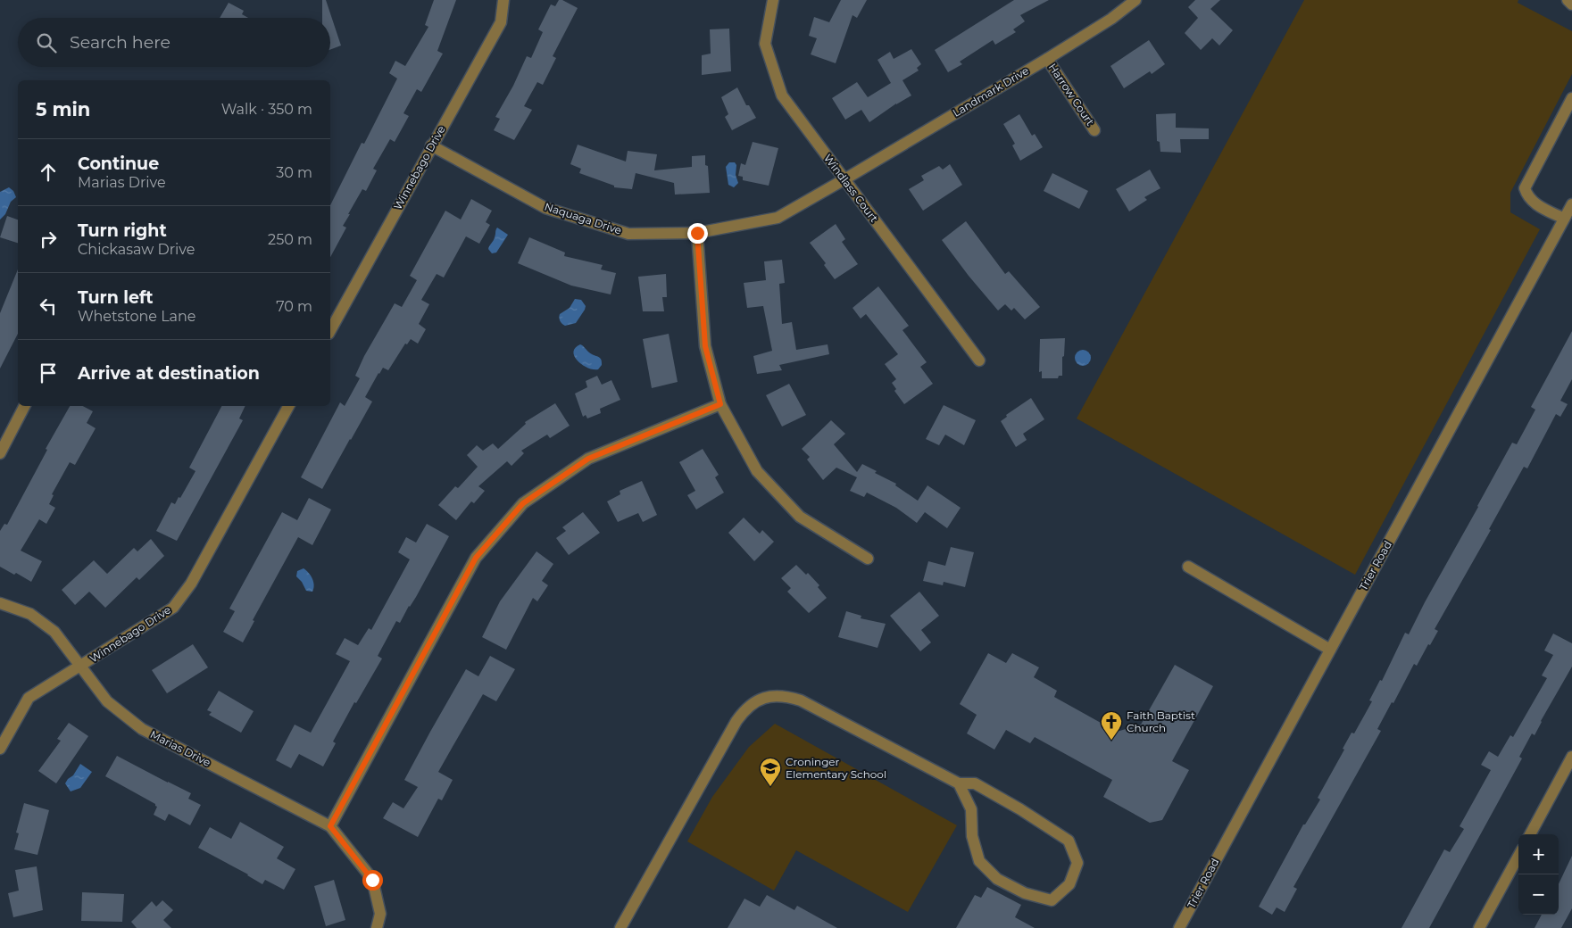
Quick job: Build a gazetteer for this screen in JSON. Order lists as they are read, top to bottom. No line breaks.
{"streets":{"street":["Landmark Drive","Harrow Court","Winnebago Drive","Windlass Court","Naquaga Drive","Trier Road","Marias Drive"]},"crossings":[["Landmark Drive","Harrow Court"],["Landmark Drive","Windlass Court"],["Landmark Drive","Naquaga Drive"],["Winnebago Drive","Naquaga Drive"],["Winnebago Drive","Marias Drive"],["Windlass Court","Naquaga Drive"]],"places":{"church":["Faith Baptist Church"],"school or university":["Croninger Elementary School"]},"page":{"search":"Search here","heading":["5 min","Walk · 350 m"],"list":[["Continue","Marias Drive","30 m"],["Turn right","Chickasaw Drive","250 m"],["Turn left","Whetstone Lane","70 m"],"Arrive at destination"],"map_buttons":["+","−"]}}
